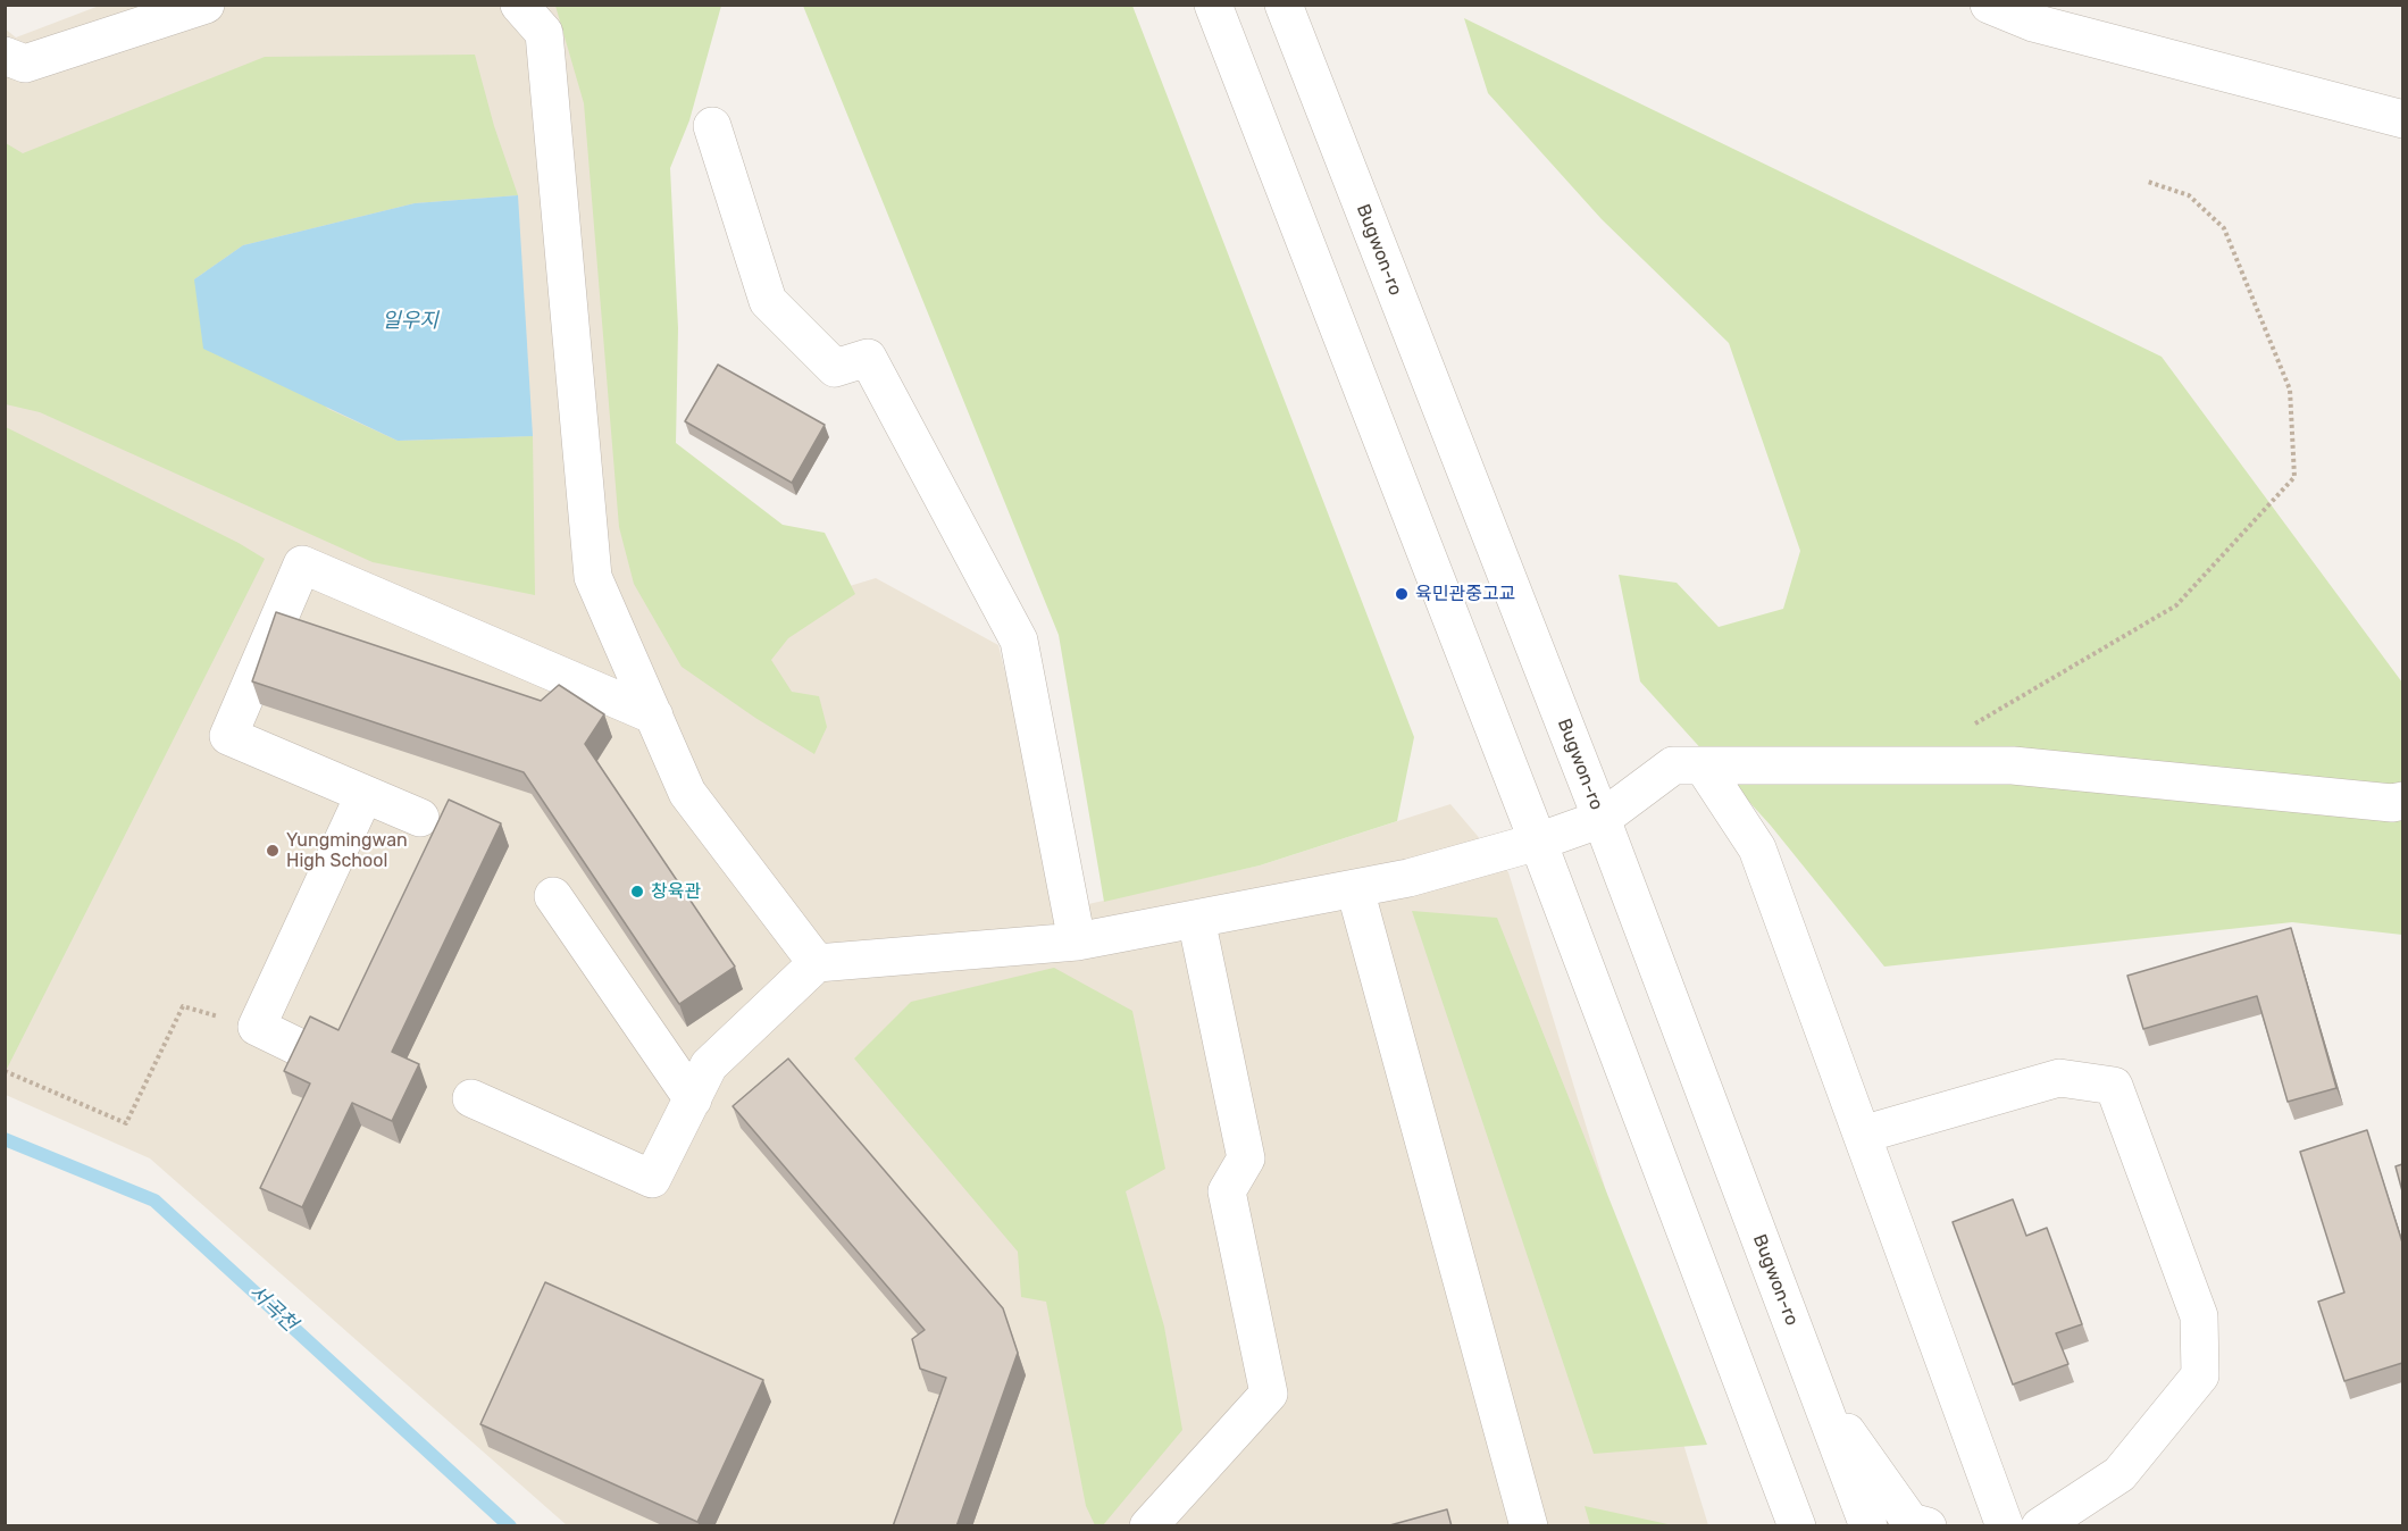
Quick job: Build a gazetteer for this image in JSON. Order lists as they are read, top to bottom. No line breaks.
{"streets":{"street":["Bugwon-ro"]},"water":["일우지","서곡천"],"places":["육민관중고교","Yungmingwan High School","창육관"]}
